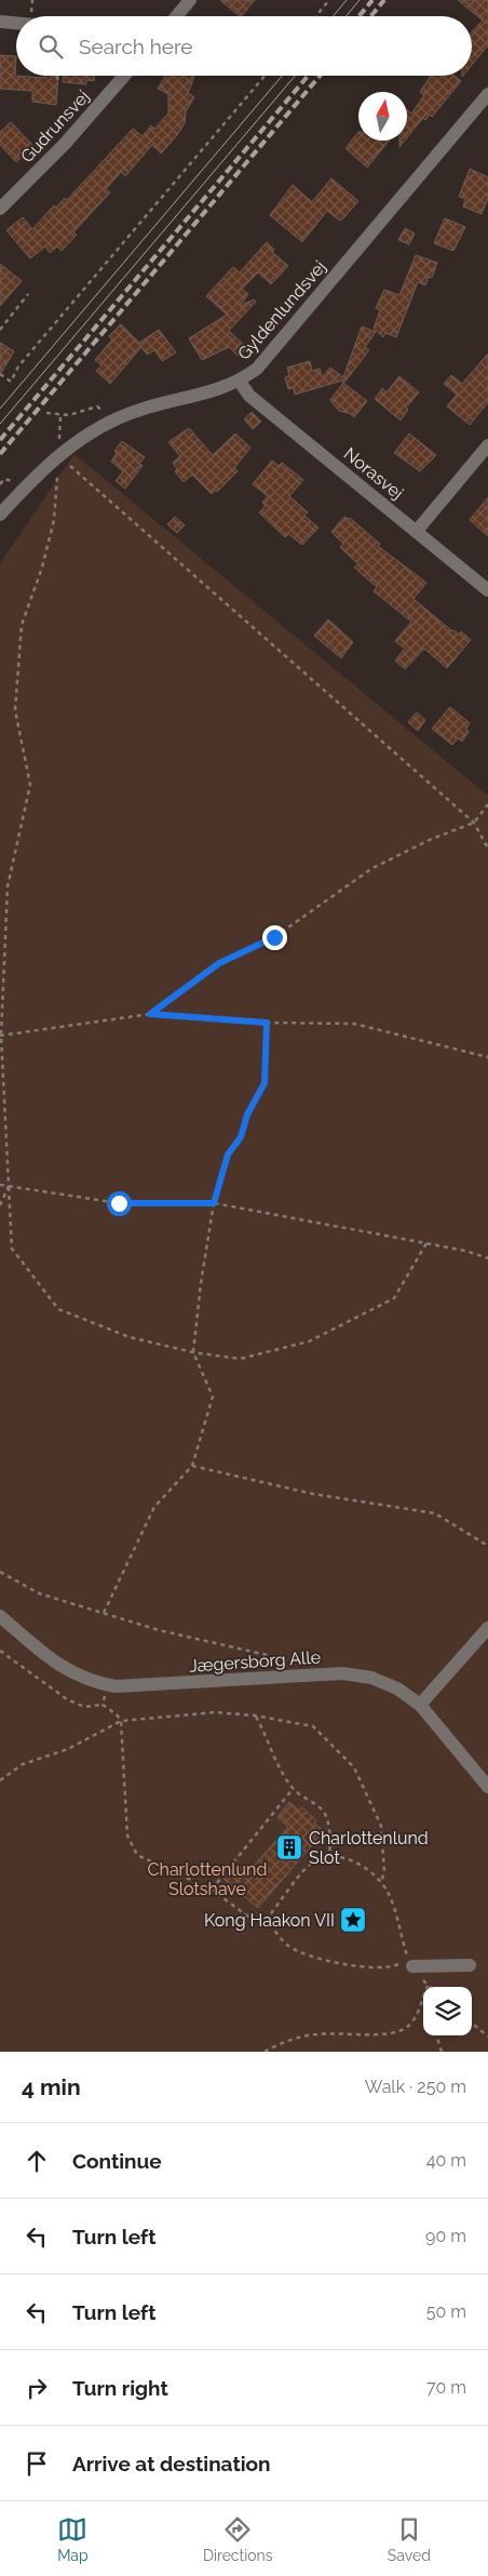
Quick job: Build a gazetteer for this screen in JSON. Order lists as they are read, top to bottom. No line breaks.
{"streets":{"street":["Gudrunsvej","Gyldenlundsvej","Norasvej","Jægersborg Alle"]},"crossings":[["Gyldenlundsvej","Norasvej"]],"parks":["Charlottenlund Slotshave"],"places":{"building":["Charlottenlund Slot"],"place":["Kong Haakon VII"]},"north":"top","page":{"search":"Search here","heading":["4 min","Walk · 250 m"],"list":[["Continue","40 m"],["Turn left","90 m"],["Turn left","50 m"],["Turn right","70 m"],"Arrive at destination"],"nav":["Map","Directions","Saved"]}}
